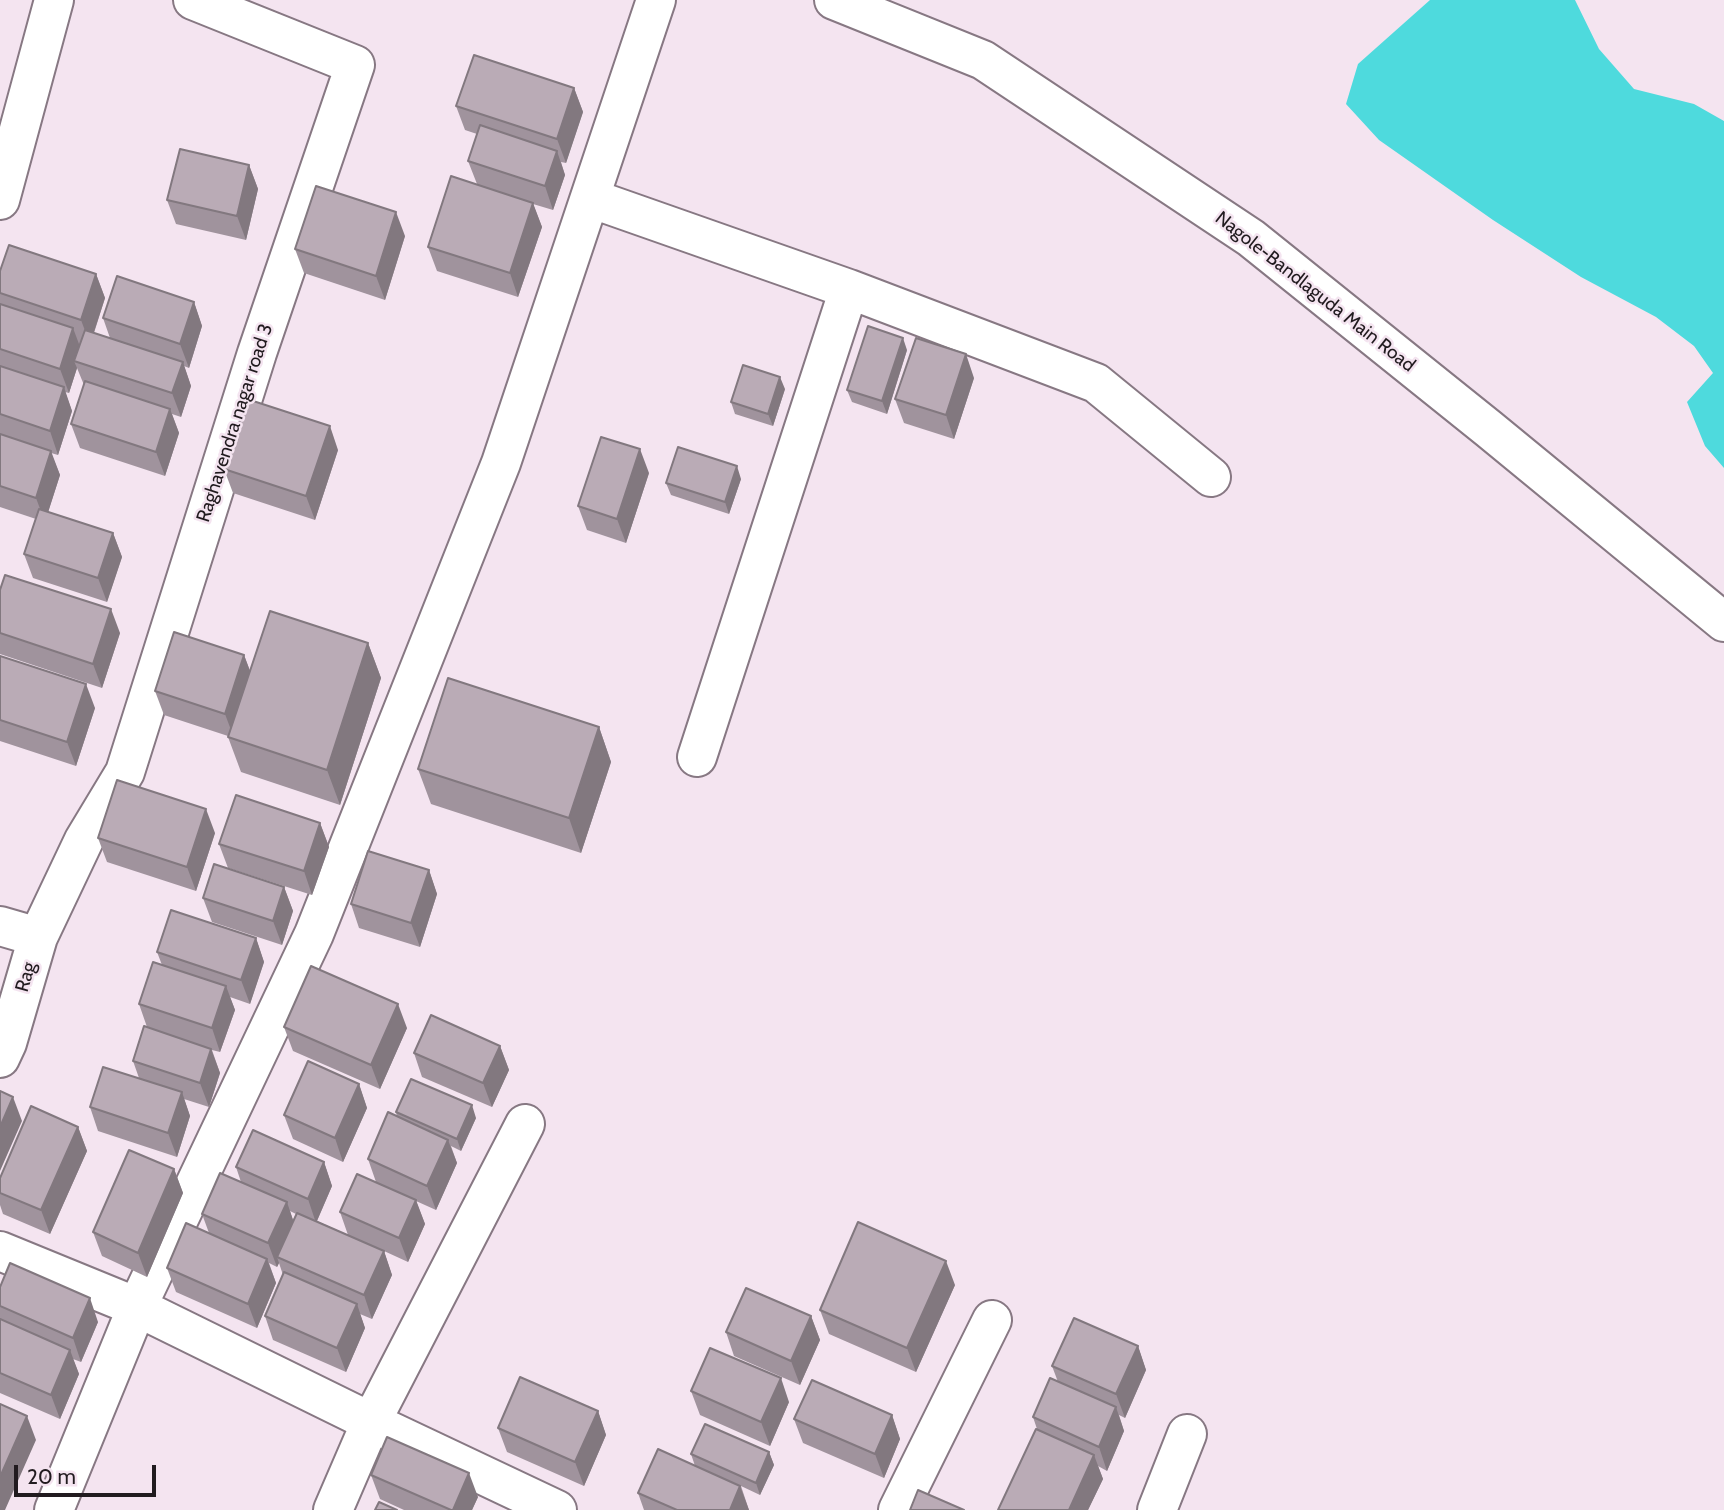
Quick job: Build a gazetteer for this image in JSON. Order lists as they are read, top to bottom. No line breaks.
{"streets":{"street":["Nagole-Bandlaguda Main Road","Raghavendra nagar road 3","Rag"]},"crossings":[["Raghavendra nagar road 3","Rag"]],"scale_bar":"20 m"}
